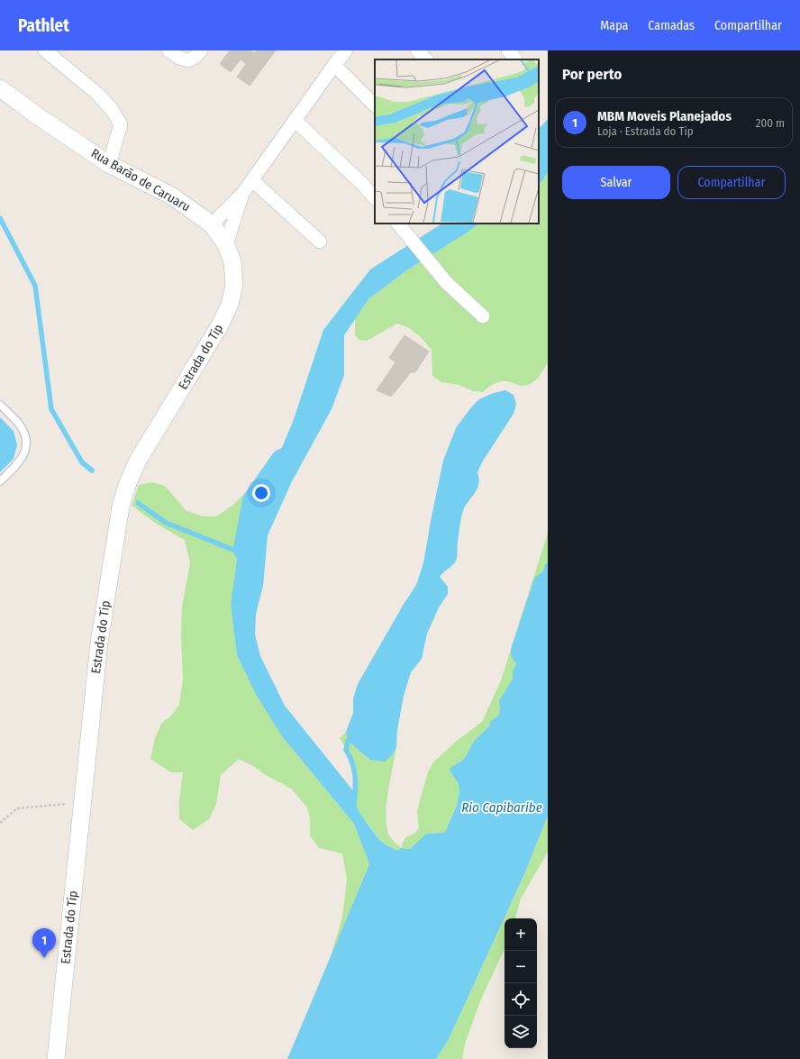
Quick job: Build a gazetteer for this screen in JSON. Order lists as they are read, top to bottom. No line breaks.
{"streets":{"street":["Rua Barão de Caruaru","Estrada do Tip"]},"crossings":[["Rua Barão de Caruaru","Estrada do Tip"]],"water":["Rio Capibaribe"],"page":{"header":"Pathlet","nav":["Mapa","Camadas","Compartilhar"],"heading":"Por perto","list":[{"mark":"1","name":"MBM Moveis Planejados","note":"Loja · Estrada do Tip","value":"200 m"}],"buttons":["Salvar","Compartilhar"],"map_buttons":["+","−"],"pins":"1"}}
